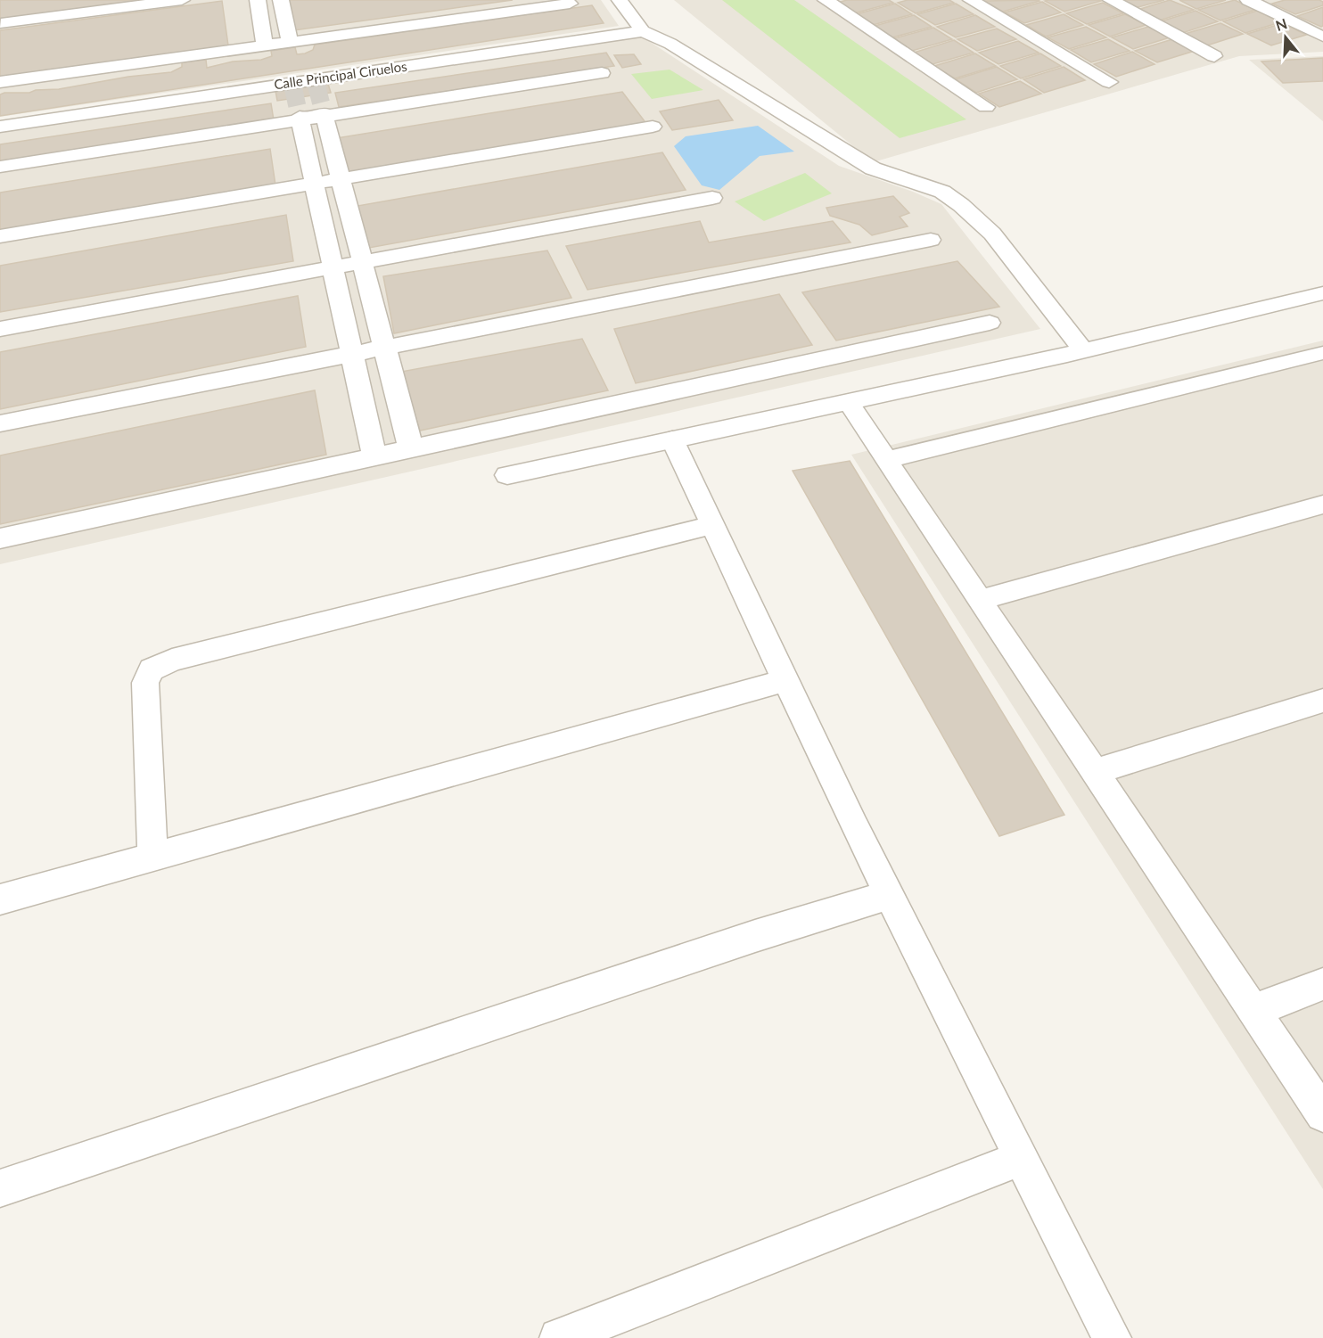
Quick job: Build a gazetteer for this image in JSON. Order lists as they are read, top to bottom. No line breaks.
{"streets":{"street":["Calle Principal Ciruelos"]},"north":"top"}
